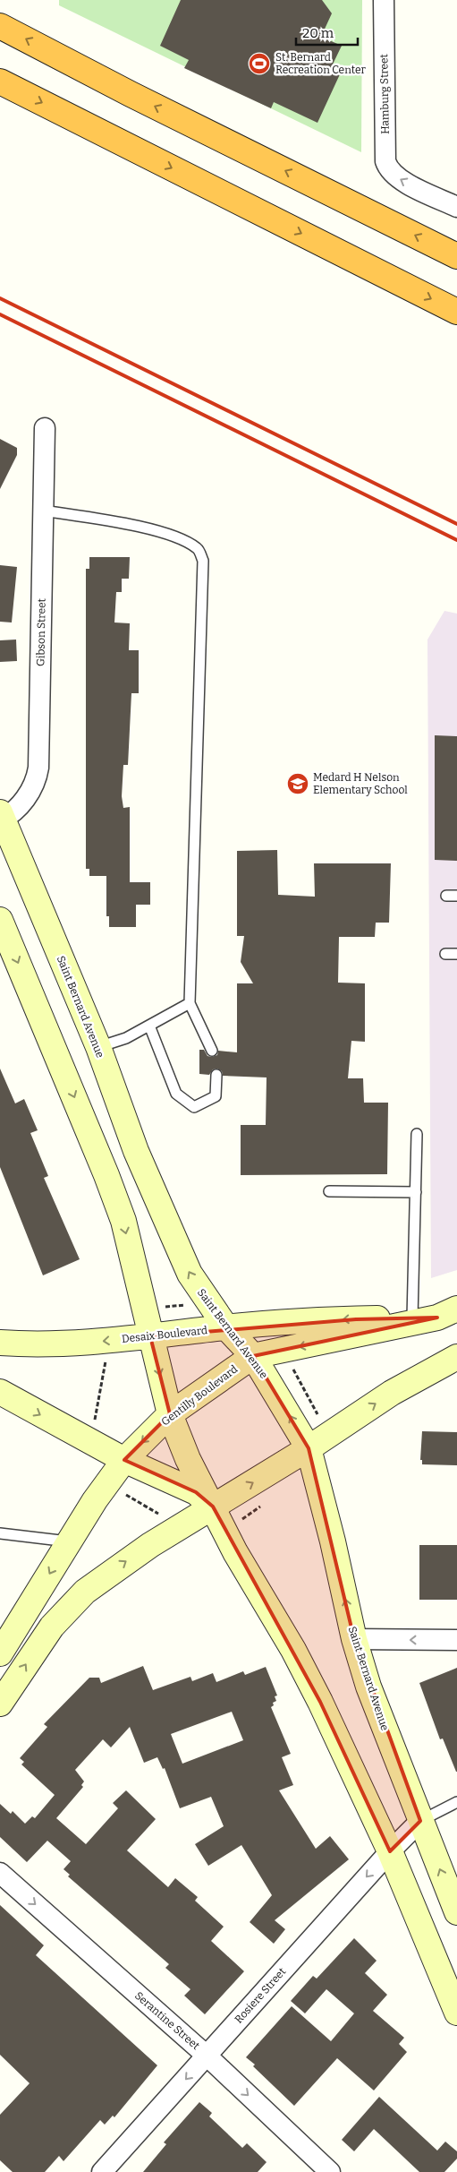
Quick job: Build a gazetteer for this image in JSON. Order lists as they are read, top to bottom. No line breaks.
{"streets":{"street":["Hamburg Street","Gibson Street","Saint Bernard Avenue","Desaix Boulevard","Gentilly Boulevard","Rosiere Street","Serantine Street"]},"crossings":[["Gibson Street","Saint Bernard Avenue"],["Saint Bernard Avenue","Desaix Boulevard"],["Saint Bernard Avenue","Gentilly Boulevard"],["Saint Bernard Avenue","Rosiere Street"],["Desaix Boulevard","Gentilly Boulevard"],["Rosiere Street","Serantine Street"]],"one_way":["Hamburg Street","Desaix Boulevard","Rosiere Street","Serantine Street"],"places":{"sports":["St. Bernard Recreation Center"],"school or university":["Medard H Nelson Elementary School"]},"scale_bar":"20 m"}
